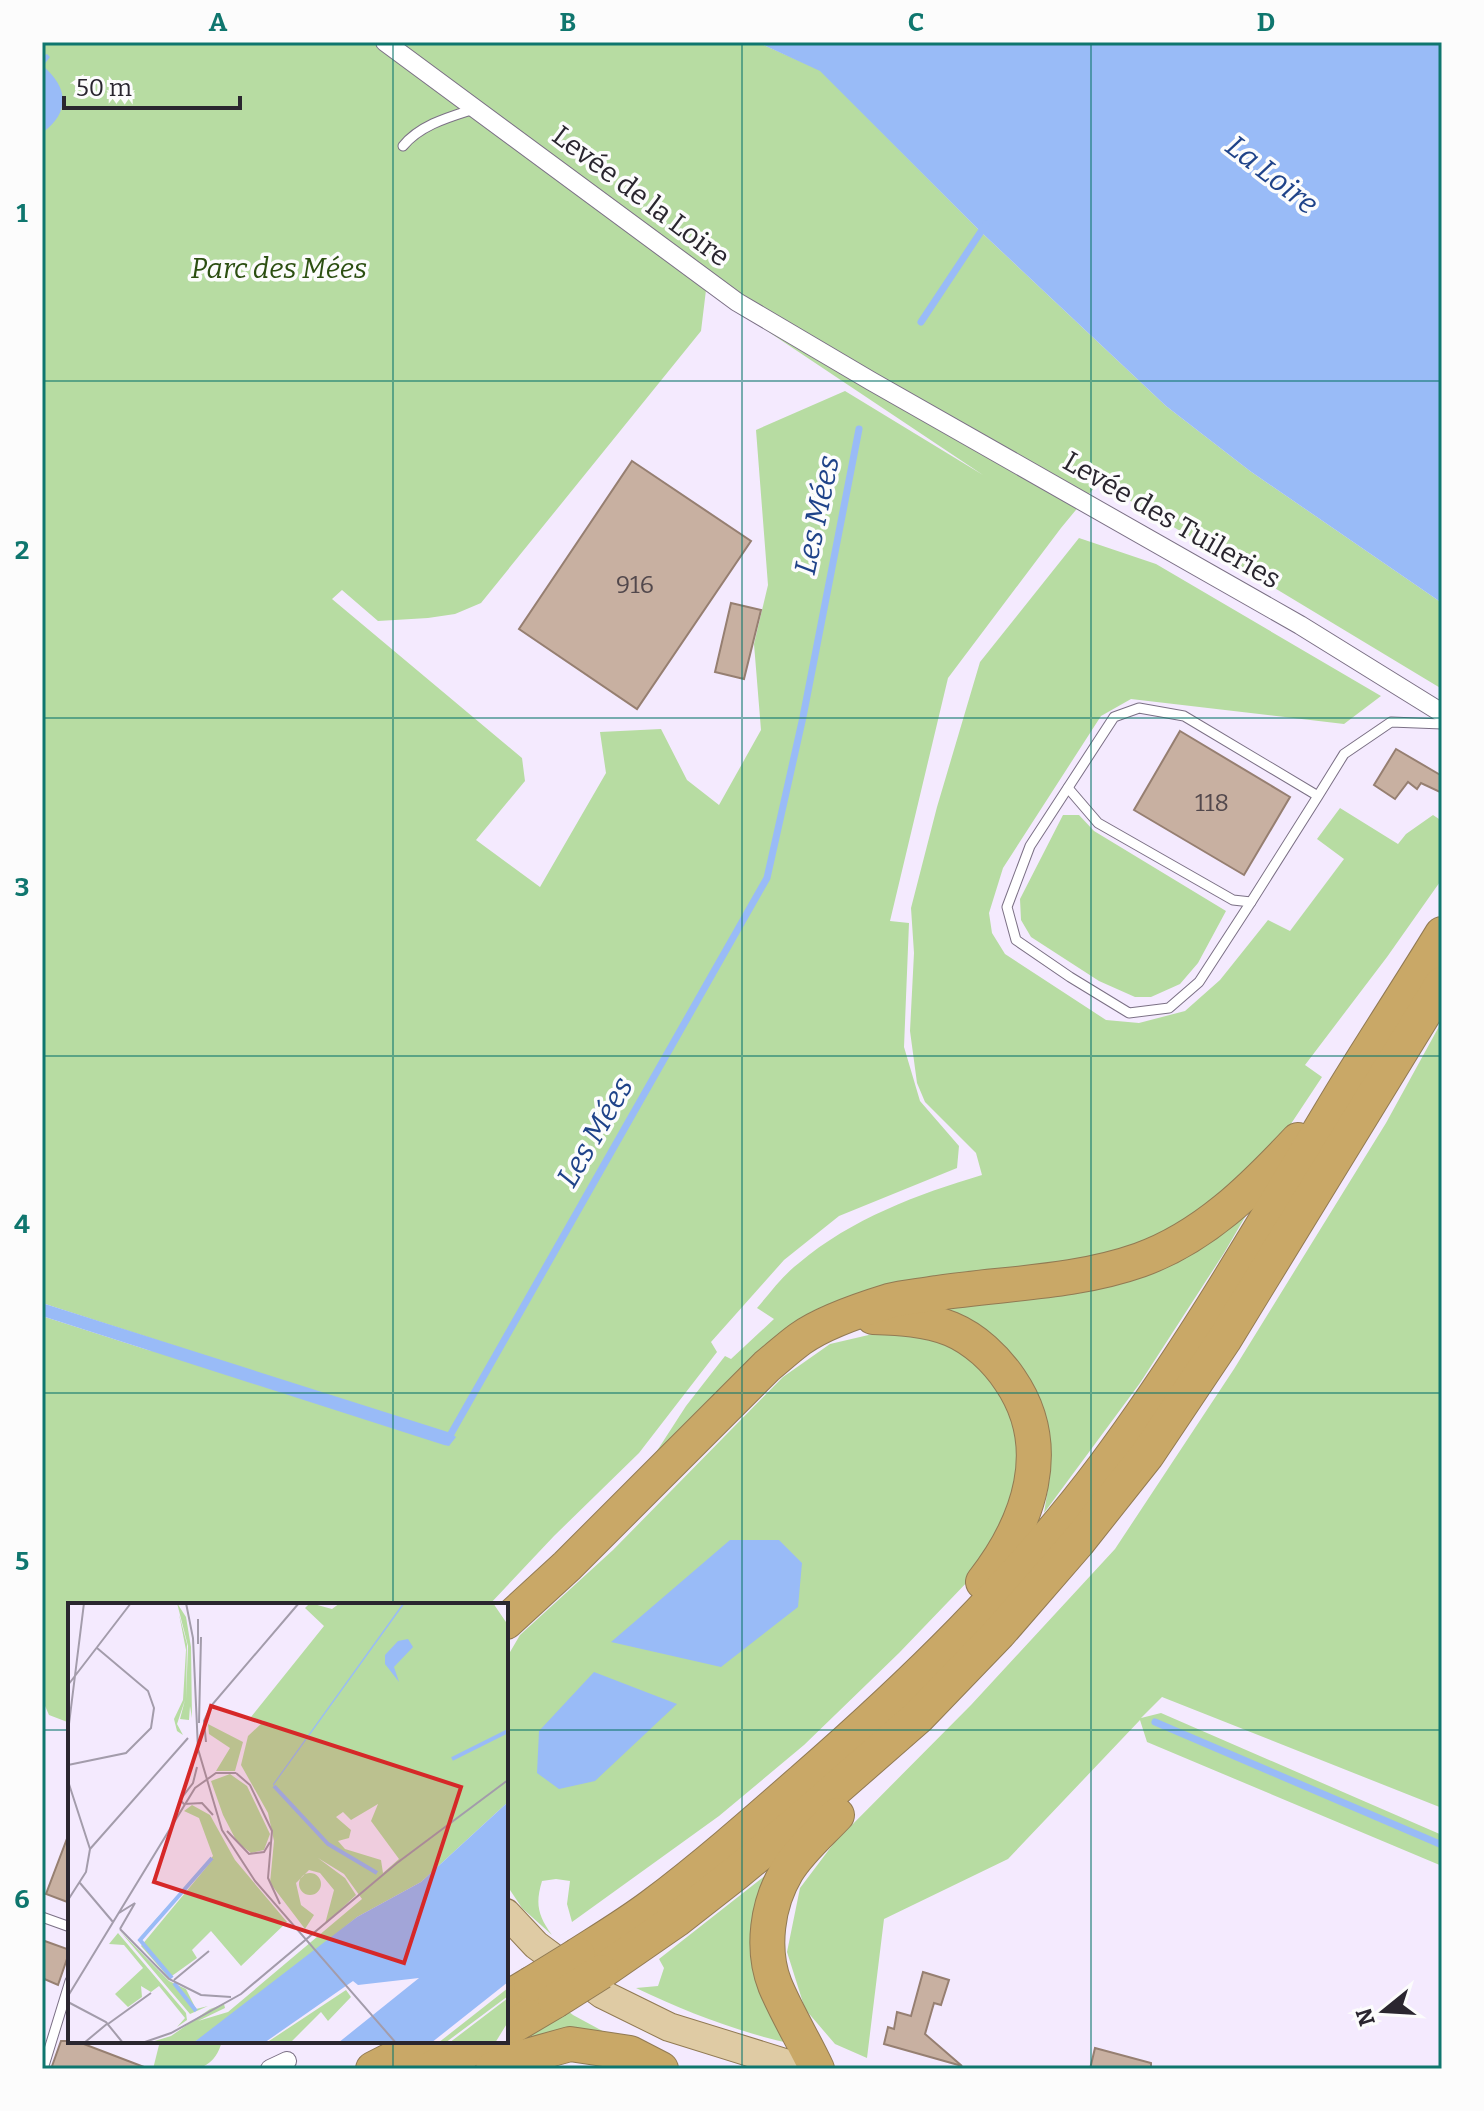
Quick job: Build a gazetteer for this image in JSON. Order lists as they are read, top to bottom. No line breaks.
{"streets":{"street":["Levée de la Loire","Levée des Tuileries"]},"crossings":[["Levée de la Loire","Levée des Tuileries"]],"water":["La Loire","Les Mées"],"parks":["Parc des Mées"],"house_numbers":["916","118"],"scale_bar":"50 m","north":"left","grid":{"columns":["A","B","C","D"],"rows":["1","2","3","4","5","6"]}}
